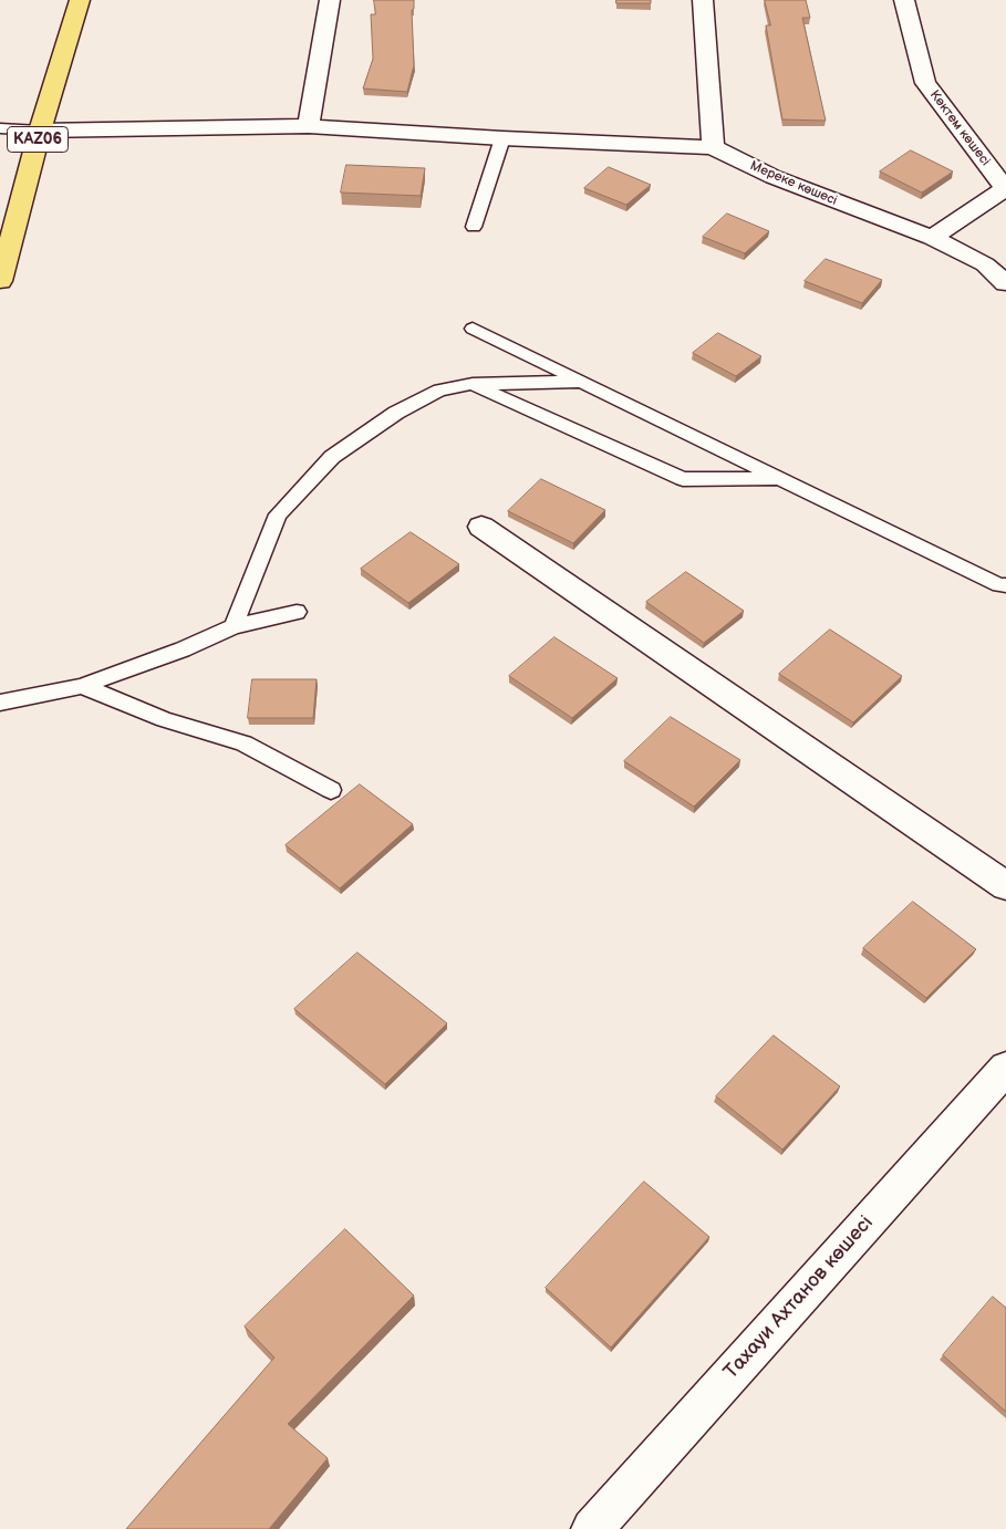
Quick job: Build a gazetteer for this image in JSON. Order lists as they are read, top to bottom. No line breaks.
{"streets":{"highway":["KАZ06"],"street":["Көктем көшесі","Мереке көшесі","Тахауи Ахтанов көшесі"]}}
